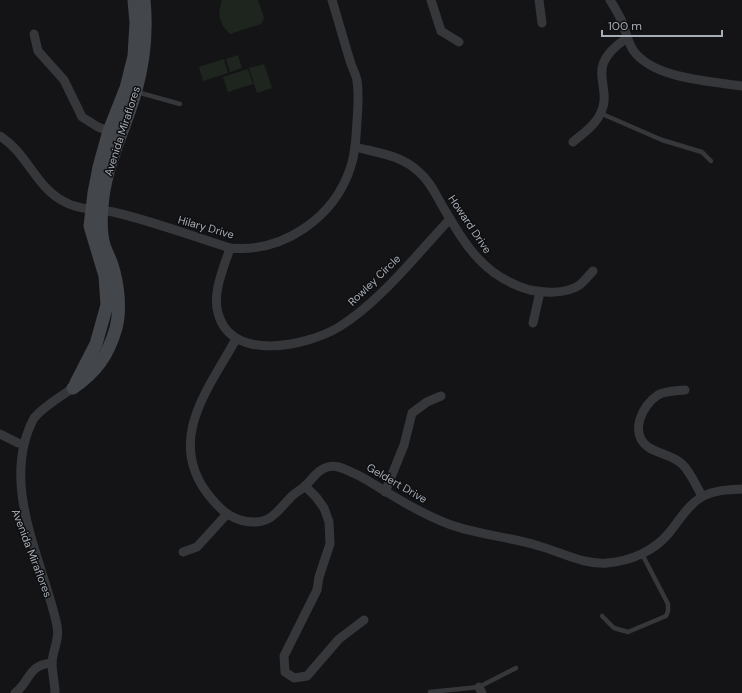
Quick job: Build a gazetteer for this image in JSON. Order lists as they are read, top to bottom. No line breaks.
{"streets":{"street":["Avenida Miraflores","Howard Drive","Hilary Drive","Rowley Circle","Geldert Drive"]},"crossings":[["Avenida Miraflores","Hilary Drive"],["Howard Drive","Hilary Drive"],["Howard Drive","Rowley Circle"],["Rowley Circle","Geldert Drive"]],"scale_bar":"100 m"}
